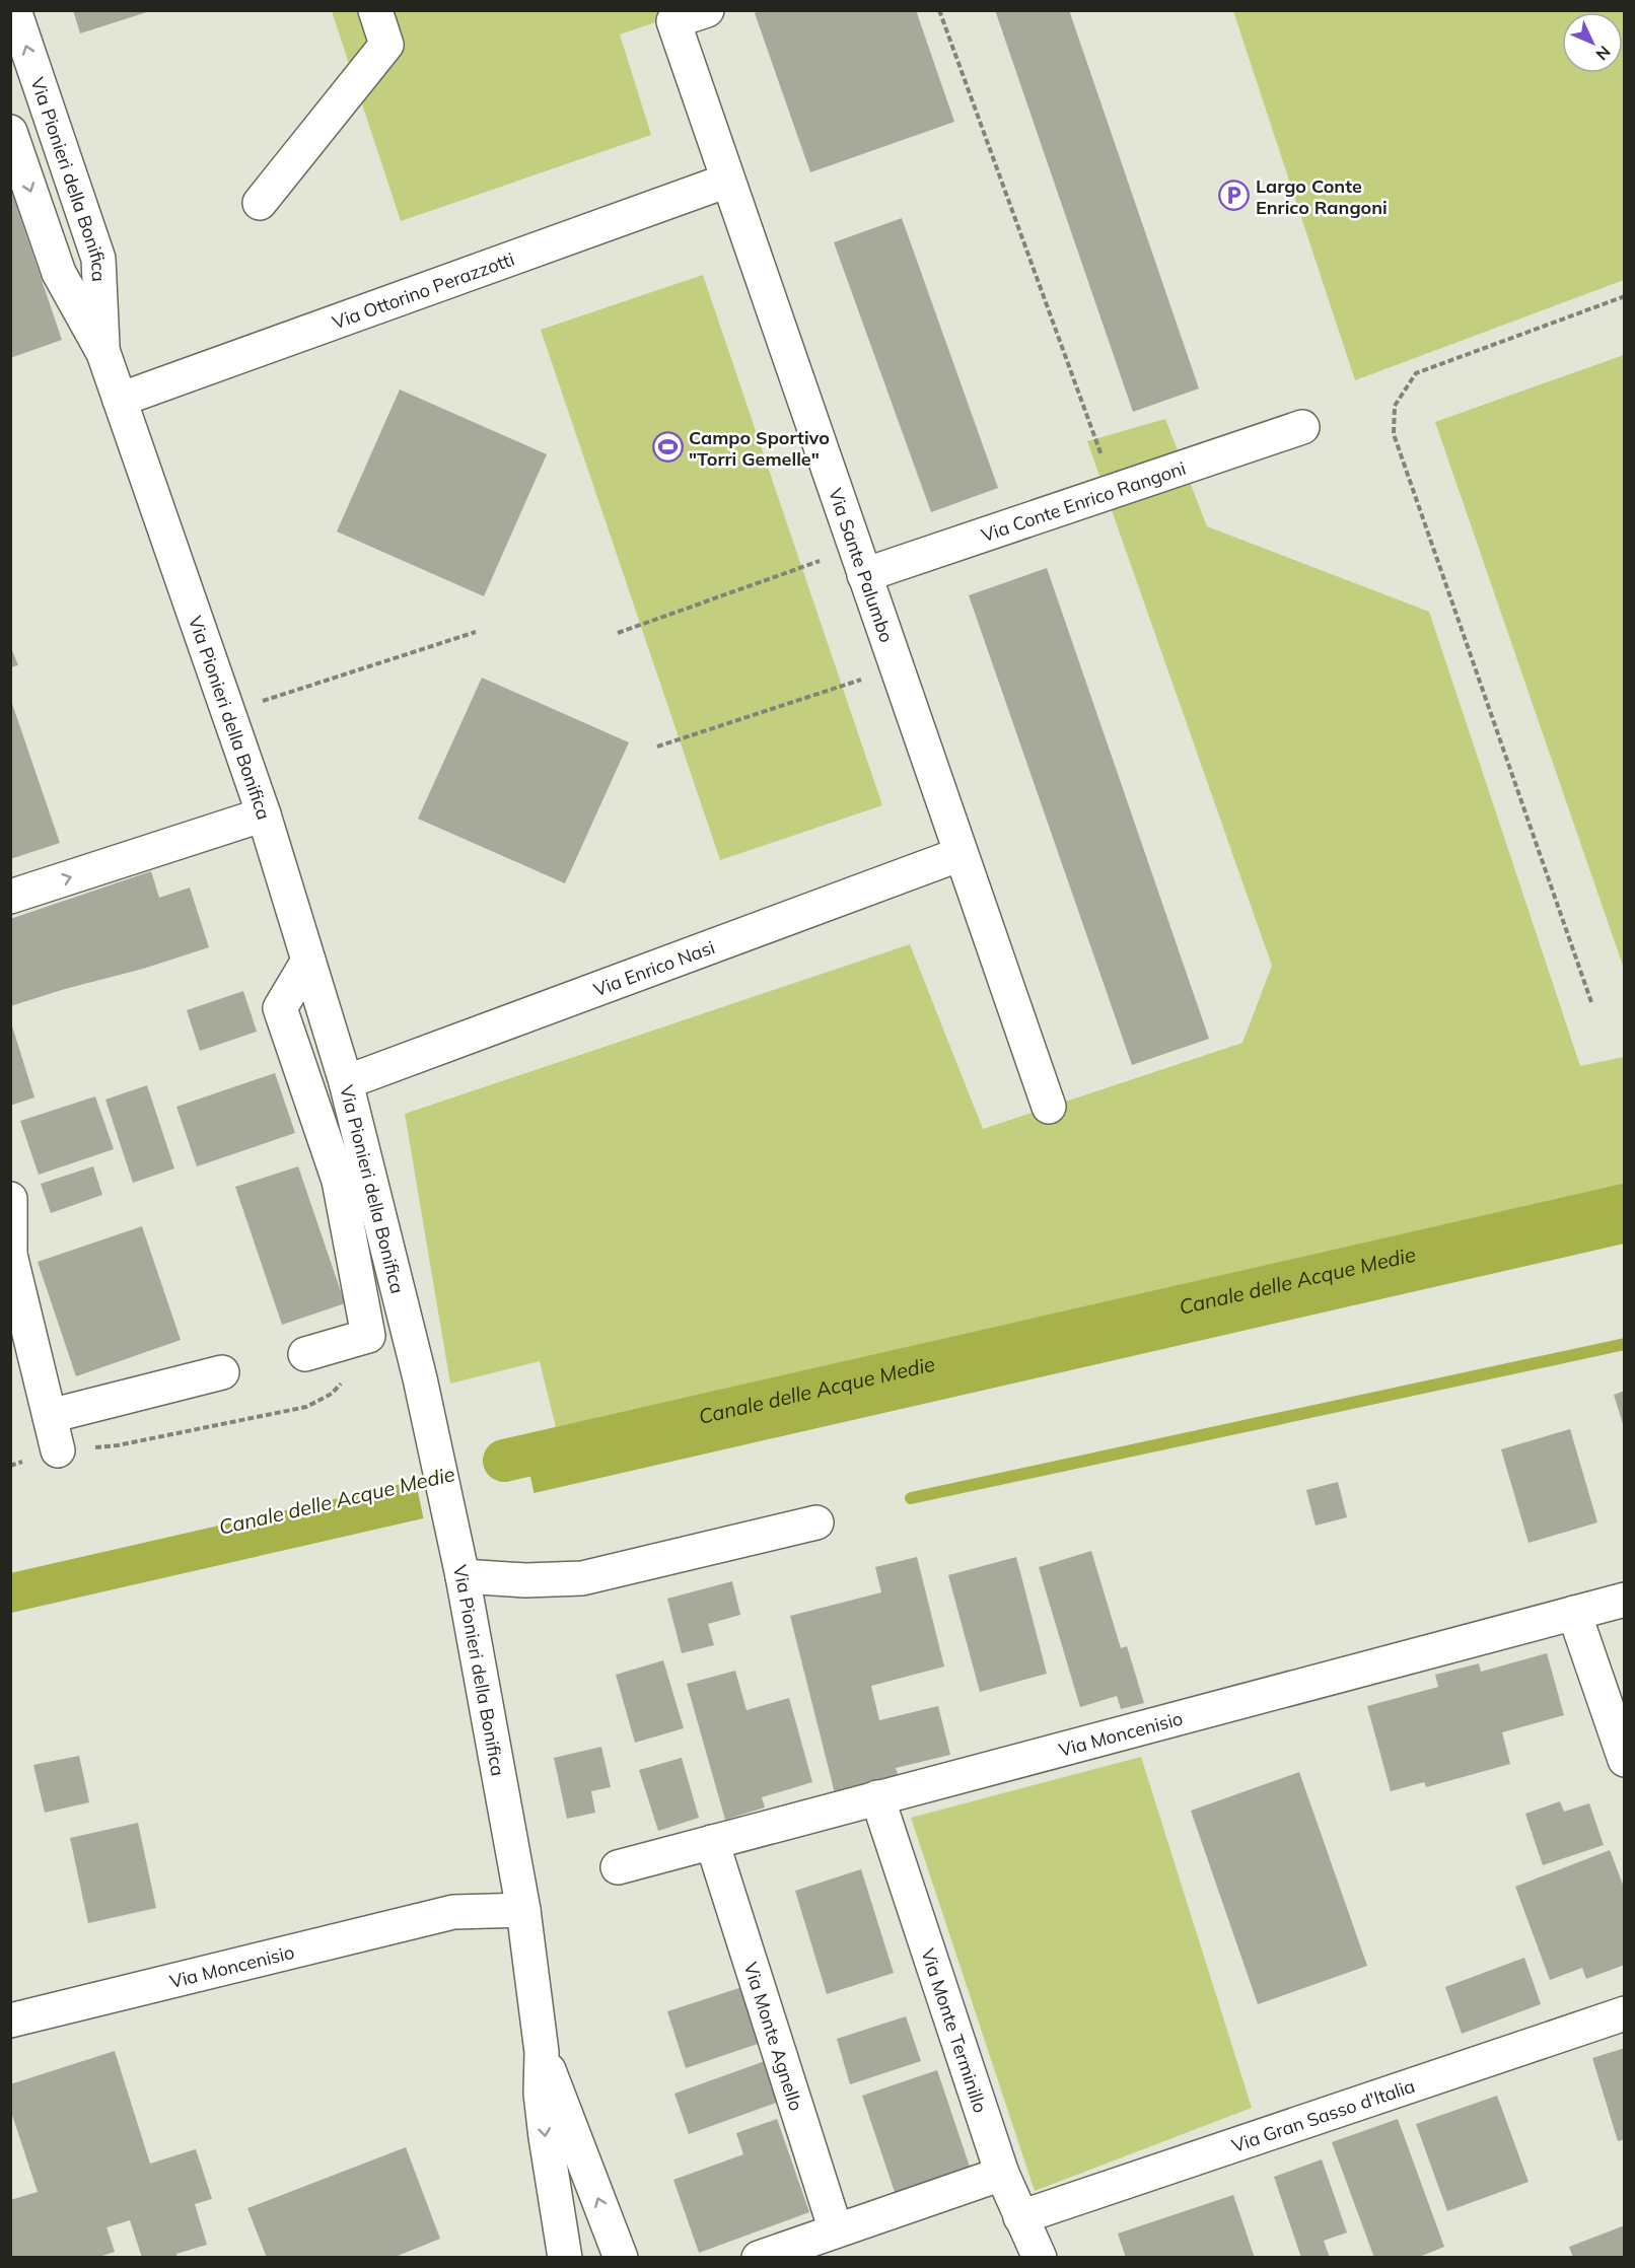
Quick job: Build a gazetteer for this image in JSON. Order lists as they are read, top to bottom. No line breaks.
{"streets":{"street":["Via Pionieri della Bonifica","Via Ottorino Perazzotti","Via Conte Enrico Rangoni","Via Sante Palumbo","Via Enrico Nasi","Via Moncenisio","Via Monte Terminillo","Via Monte Agnello","Via Gran Sasso d'Italia"]},"crossings":[["Via Pionieri della Bonifica","Via Ottorino Perazzotti"],["Via Pionieri della Bonifica","Via Enrico Nasi"],["Via Pionieri della Bonifica","Via Moncenisio"],["Via Ottorino Perazzotti","Via Sante Palumbo"],["Via Conte Enrico Rangoni","Via Sante Palumbo"],["Via Sante Palumbo","Via Enrico Nasi"],["Via Moncenisio","Via Monte Terminillo"],["Via Moncenisio","Via Monte Agnello"],["Via Monte Terminillo","Via Gran Sasso d'Italia"]],"water":["Canale delle Acque Medie"],"places":{"parking":["Largo Conte Enrico Rangoni"],"sports":["Campo Sportivo \"Torri Gemelle\""]},"north":"bottom right"}
